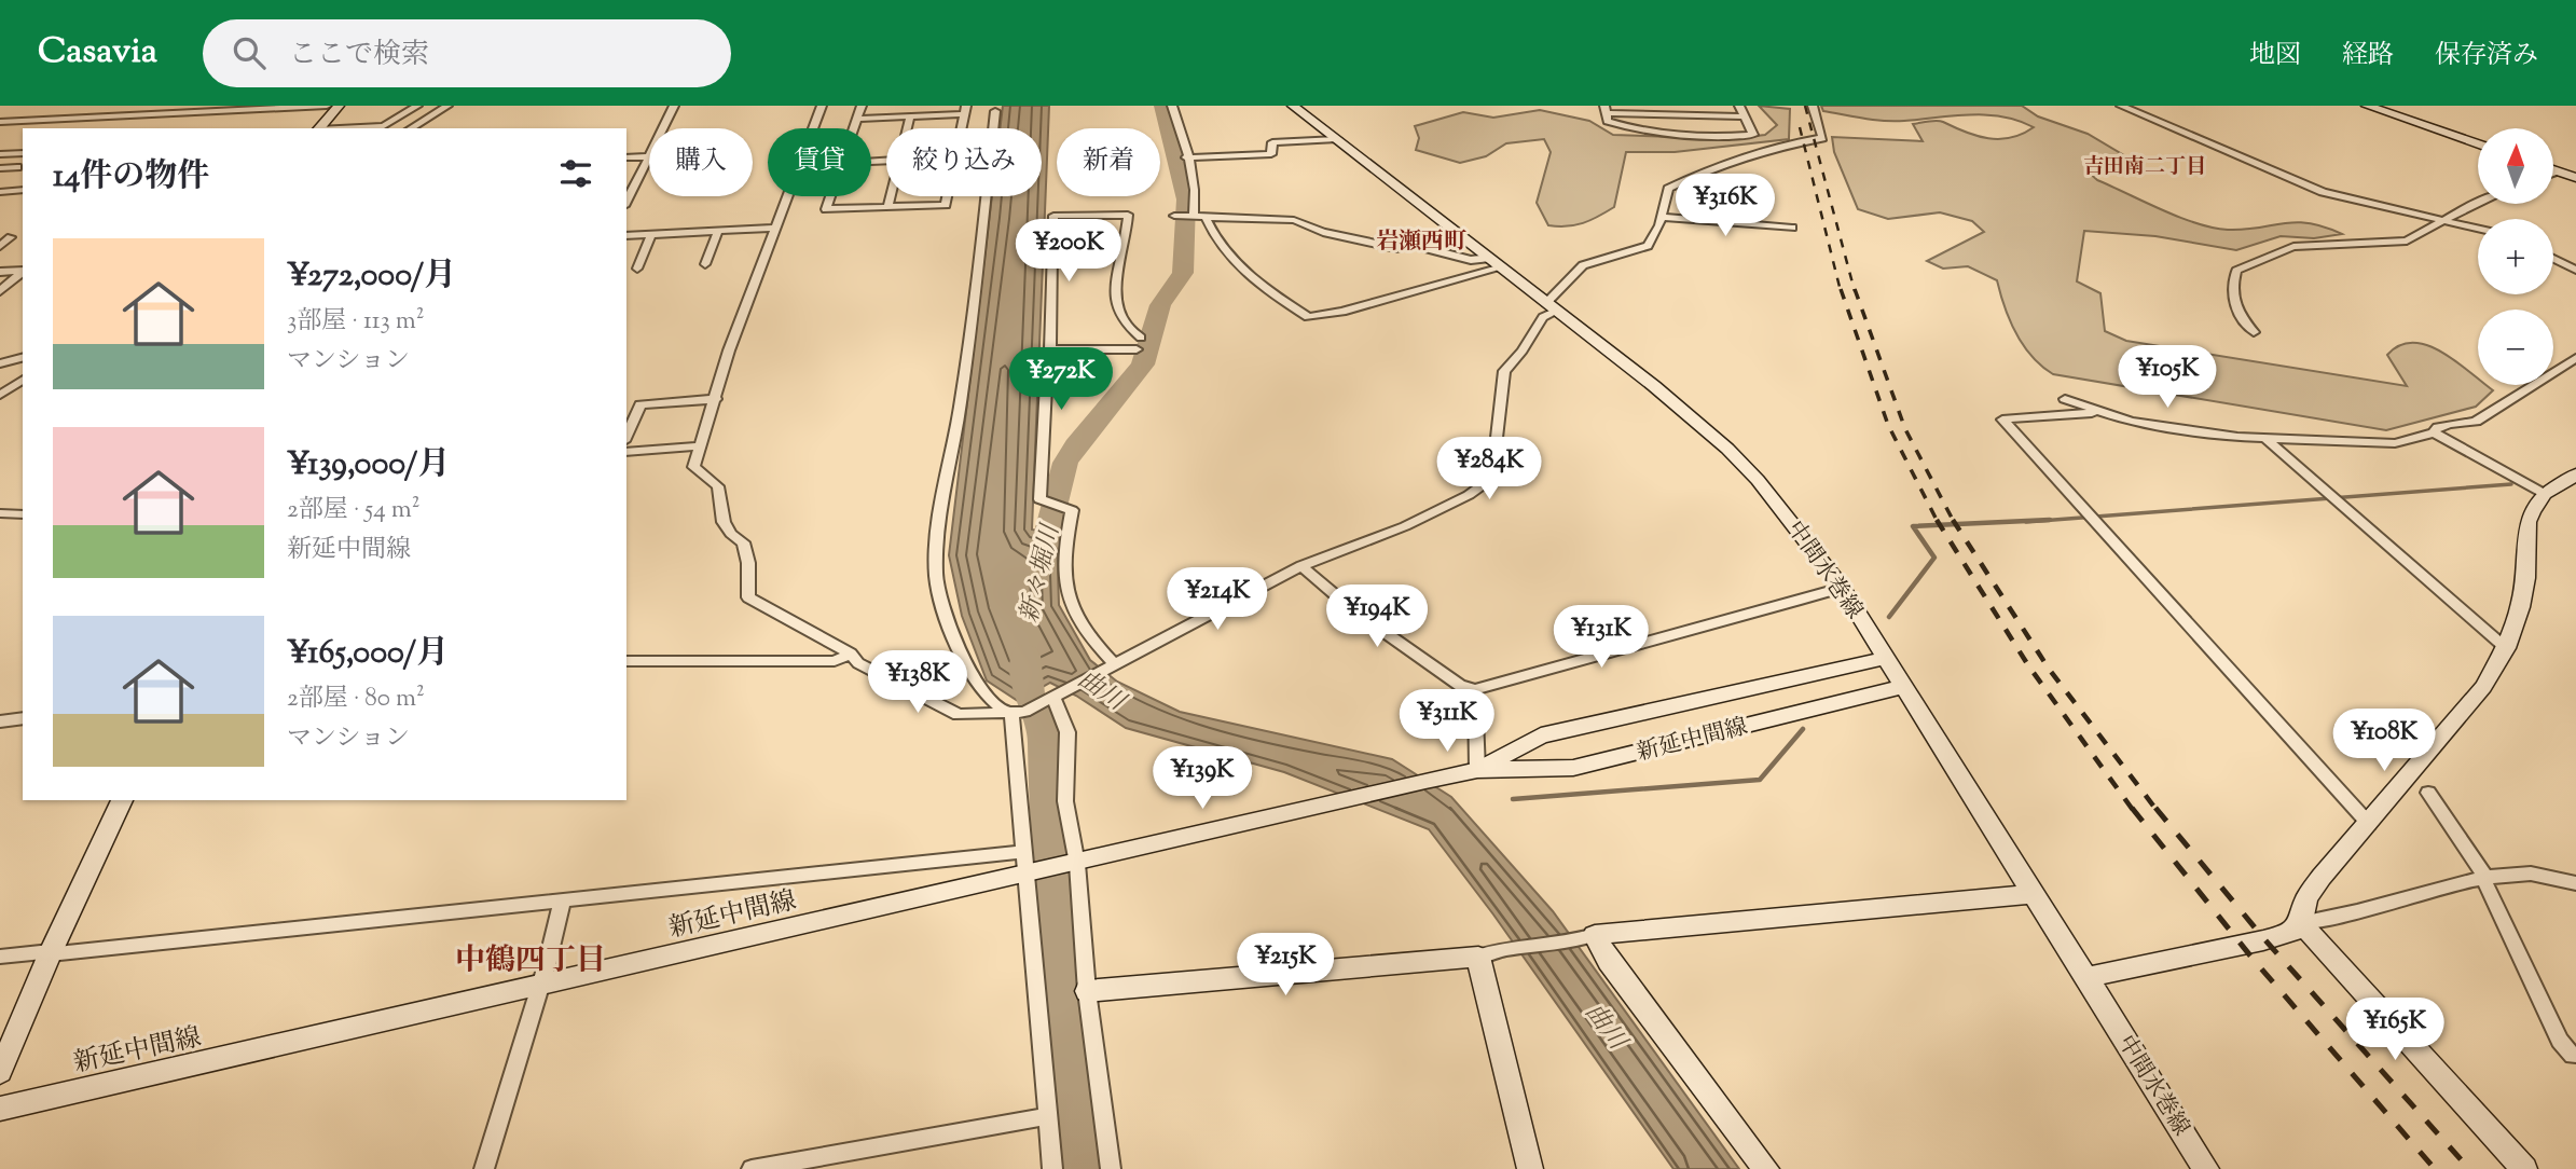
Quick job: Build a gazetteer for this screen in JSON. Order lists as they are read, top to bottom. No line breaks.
{"streets":{"main road":["中間水巻線","新延中間線"]},"crossings":[["中間水巻線","新延中間線"]],"districts":["吉田南二丁目","岩瀬西町","中鶴四丁目"],"water":["新々堀川","曲川"],"north":"top","page":{"header":"Casavia","search":"ここで検索","nav":["地図","経路","保存済み"],"map_buttons":["+","−"],"chip":["購入","賃貸","絞り込み","新着"],"heading":"14件の物件","price":["¥316K","¥200K","¥105K","¥272K","¥284K","¥214K","¥194K","¥131K","¥138K","¥311K","¥108K","¥139K","¥215K","¥165K"],"list":[{"name":"¥272,000/月","note":"3部屋 · 113 m² · マンション"},{"name":"¥139,000/月","note":"2部屋 · 54 m² · 新延中間線"},{"name":"¥165,000/月","note":"2部屋 · 80 m² · マンション"}]}}
